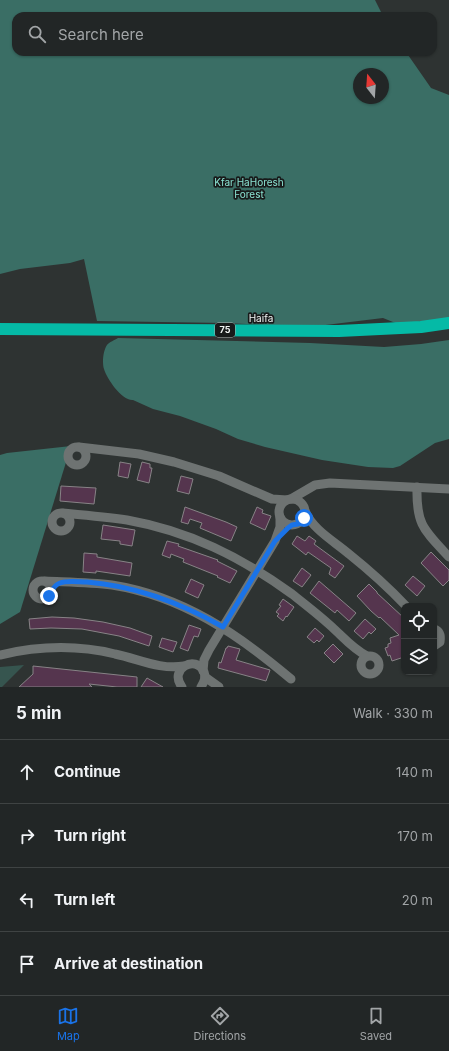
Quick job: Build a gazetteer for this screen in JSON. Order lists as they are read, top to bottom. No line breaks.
{"streets":{"highway":["Haifa","75"]},"parks":["Kfar HaHoresh Forest"],"north":"top","page":{"search":"Search here","heading":["5 min","Walk · 330 m"],"list":[["Continue","140 m"],["Turn right","170 m"],["Turn left","20 m"],"Arrive at destination"],"nav":["Map","Directions","Saved"]}}
